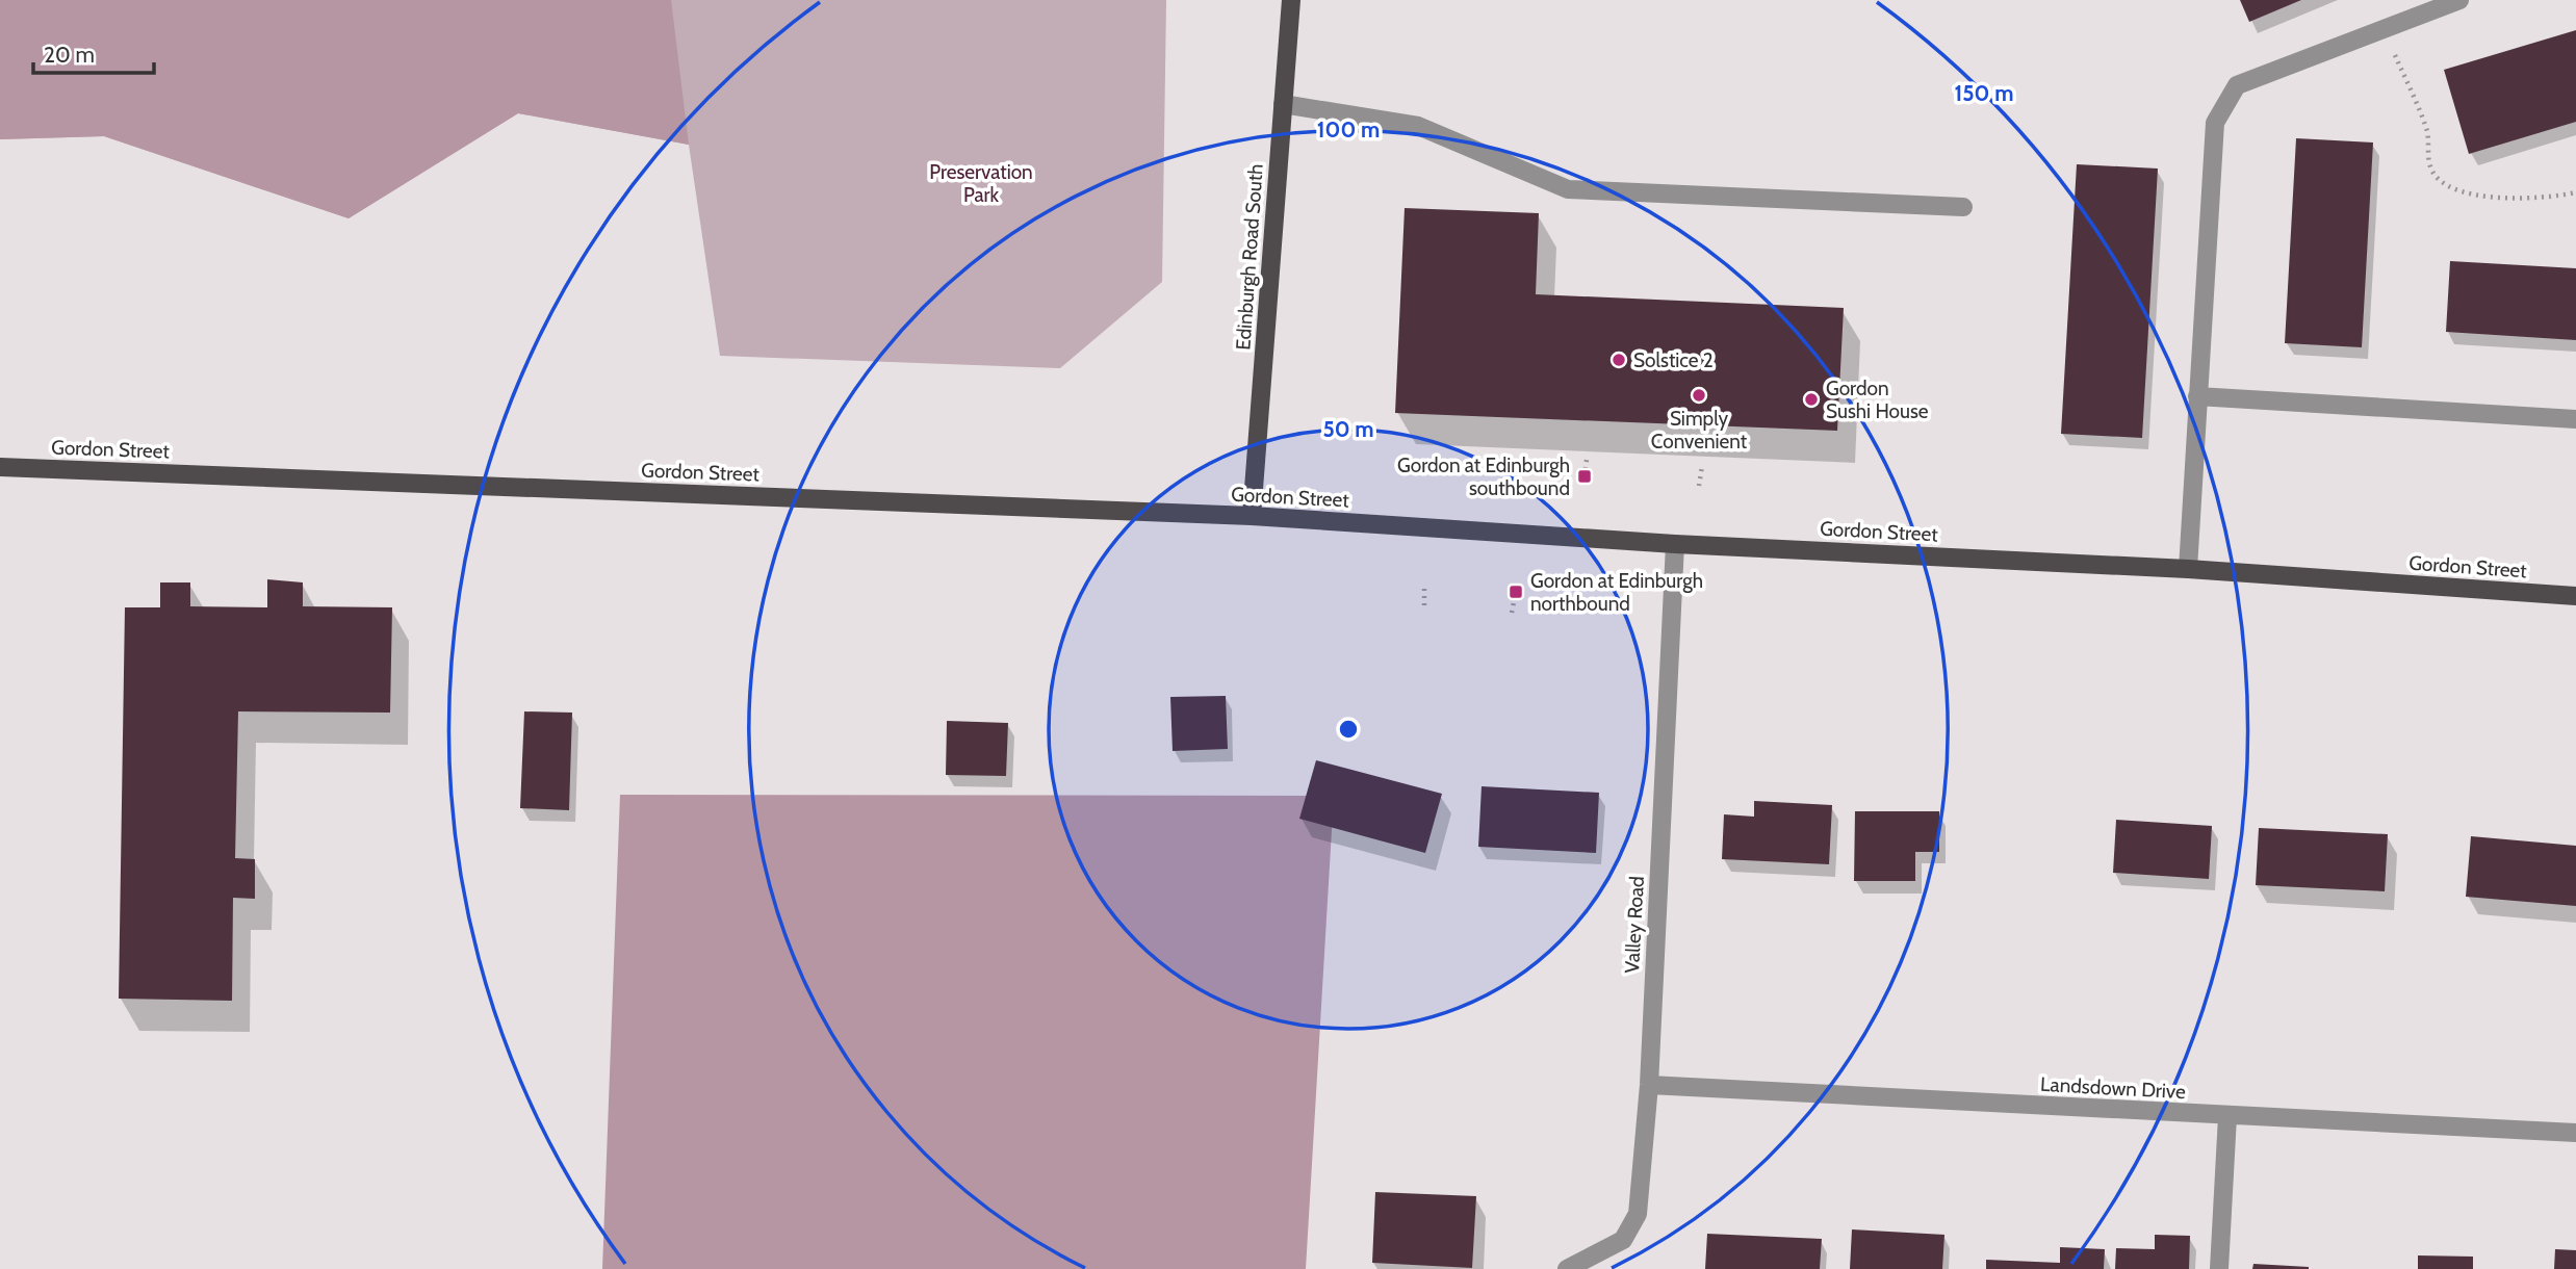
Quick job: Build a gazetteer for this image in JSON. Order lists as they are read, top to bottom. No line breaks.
{"streets":{"main road":["Edinburgh Road South","Gordon Street"],"street":["Valley Road","Landsdown Drive"]},"crossings":[["Edinburgh Road South","Gordon Street"],["Gordon Street","Valley Road"],["Valley Road","Landsdown Drive"]],"parks":["Preservation Park"],"places":{"other":["Solstice 2","Simply Convenient","Gordon Sushi House"],"transit":["Gordon at Edinburgh southbound","Gordon at Edinburgh northbound"]},"scale_bar":"20 m","rings":["150 m","100 m","50 m"]}
